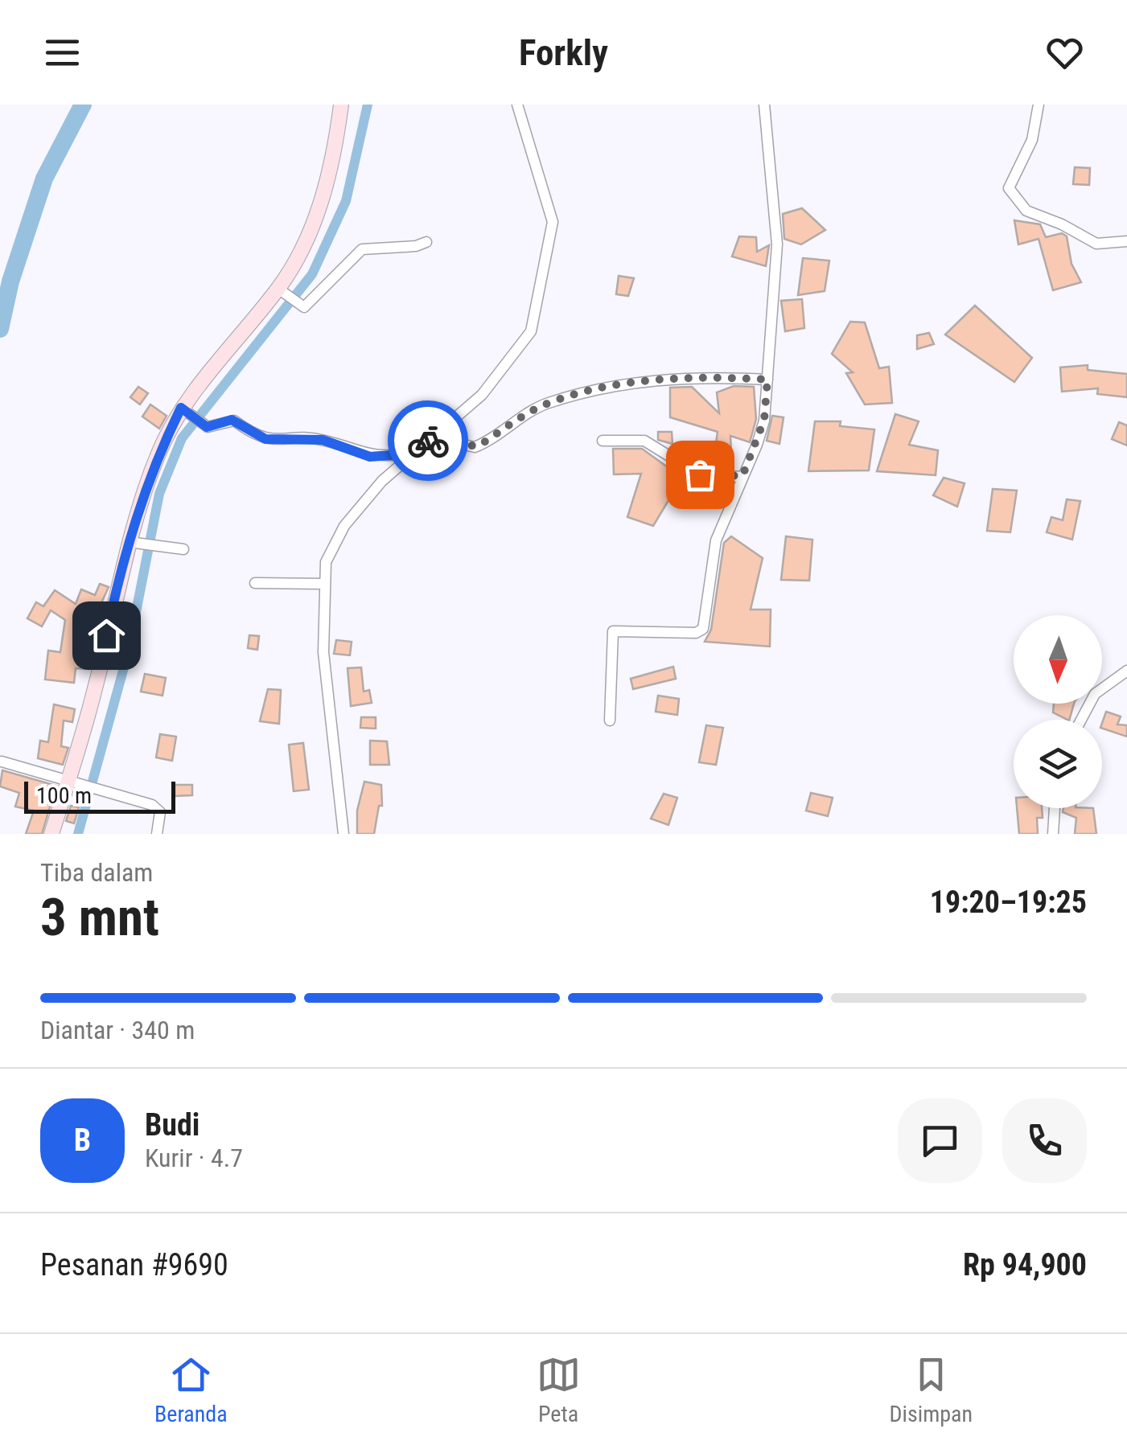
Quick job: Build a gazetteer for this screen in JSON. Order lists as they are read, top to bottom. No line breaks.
{"scale_bar":"100 m","north":"bottom","page":{"header":"Forkly","scale":"100 m","heading":["3 mnt","Tiba dalam","19:20–19:25"],"panel":["Budi","Kurir · 4.7","Pesanan #9690","Rp 94,900"],"bar":"Diantar · 340 m","round":"B","tabs":["Beranda","Peta","Disimpan"]}}
